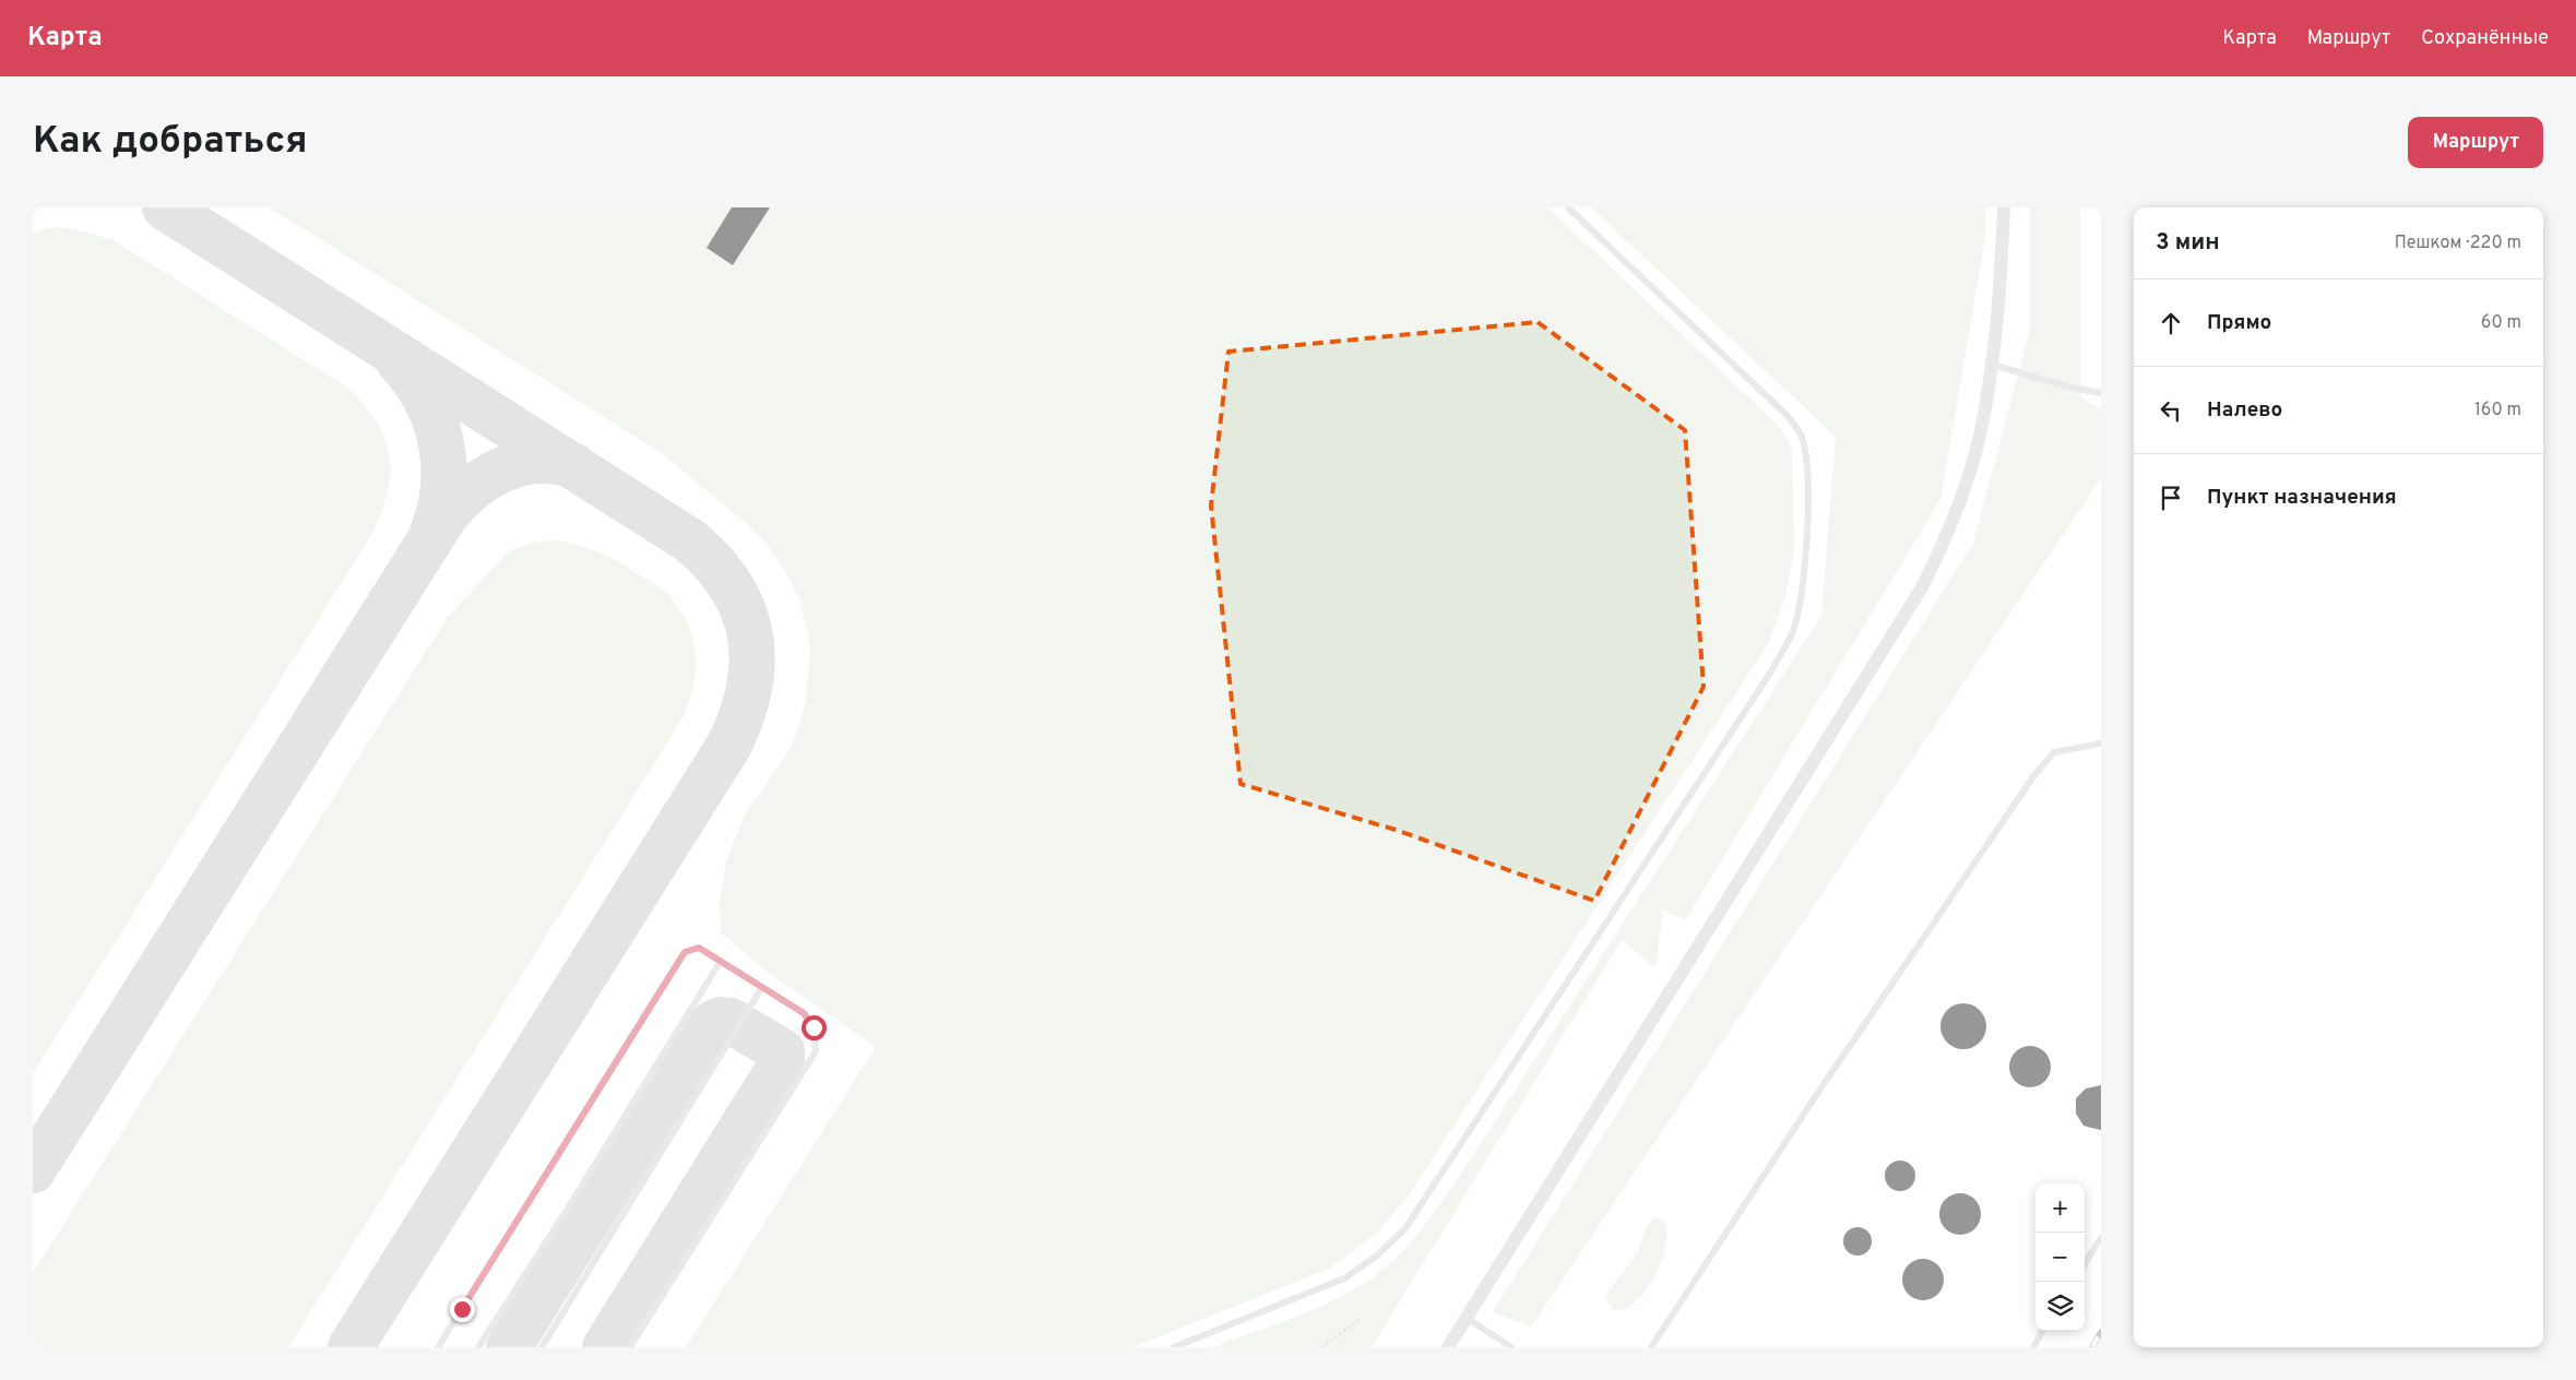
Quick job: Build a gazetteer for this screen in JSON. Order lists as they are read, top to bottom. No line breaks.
{"page":{"header":"Карта","nav":["Карта","Маршрут","Сохранённые"],"buttons":"Маршрут","title":"Как добраться","heading":["3 мин","Пешком · 220 m"],"list":[["Прямо","60 m"],["Налево","160 m"],"Пункт назначения"],"map_buttons":["+","−"]}}
